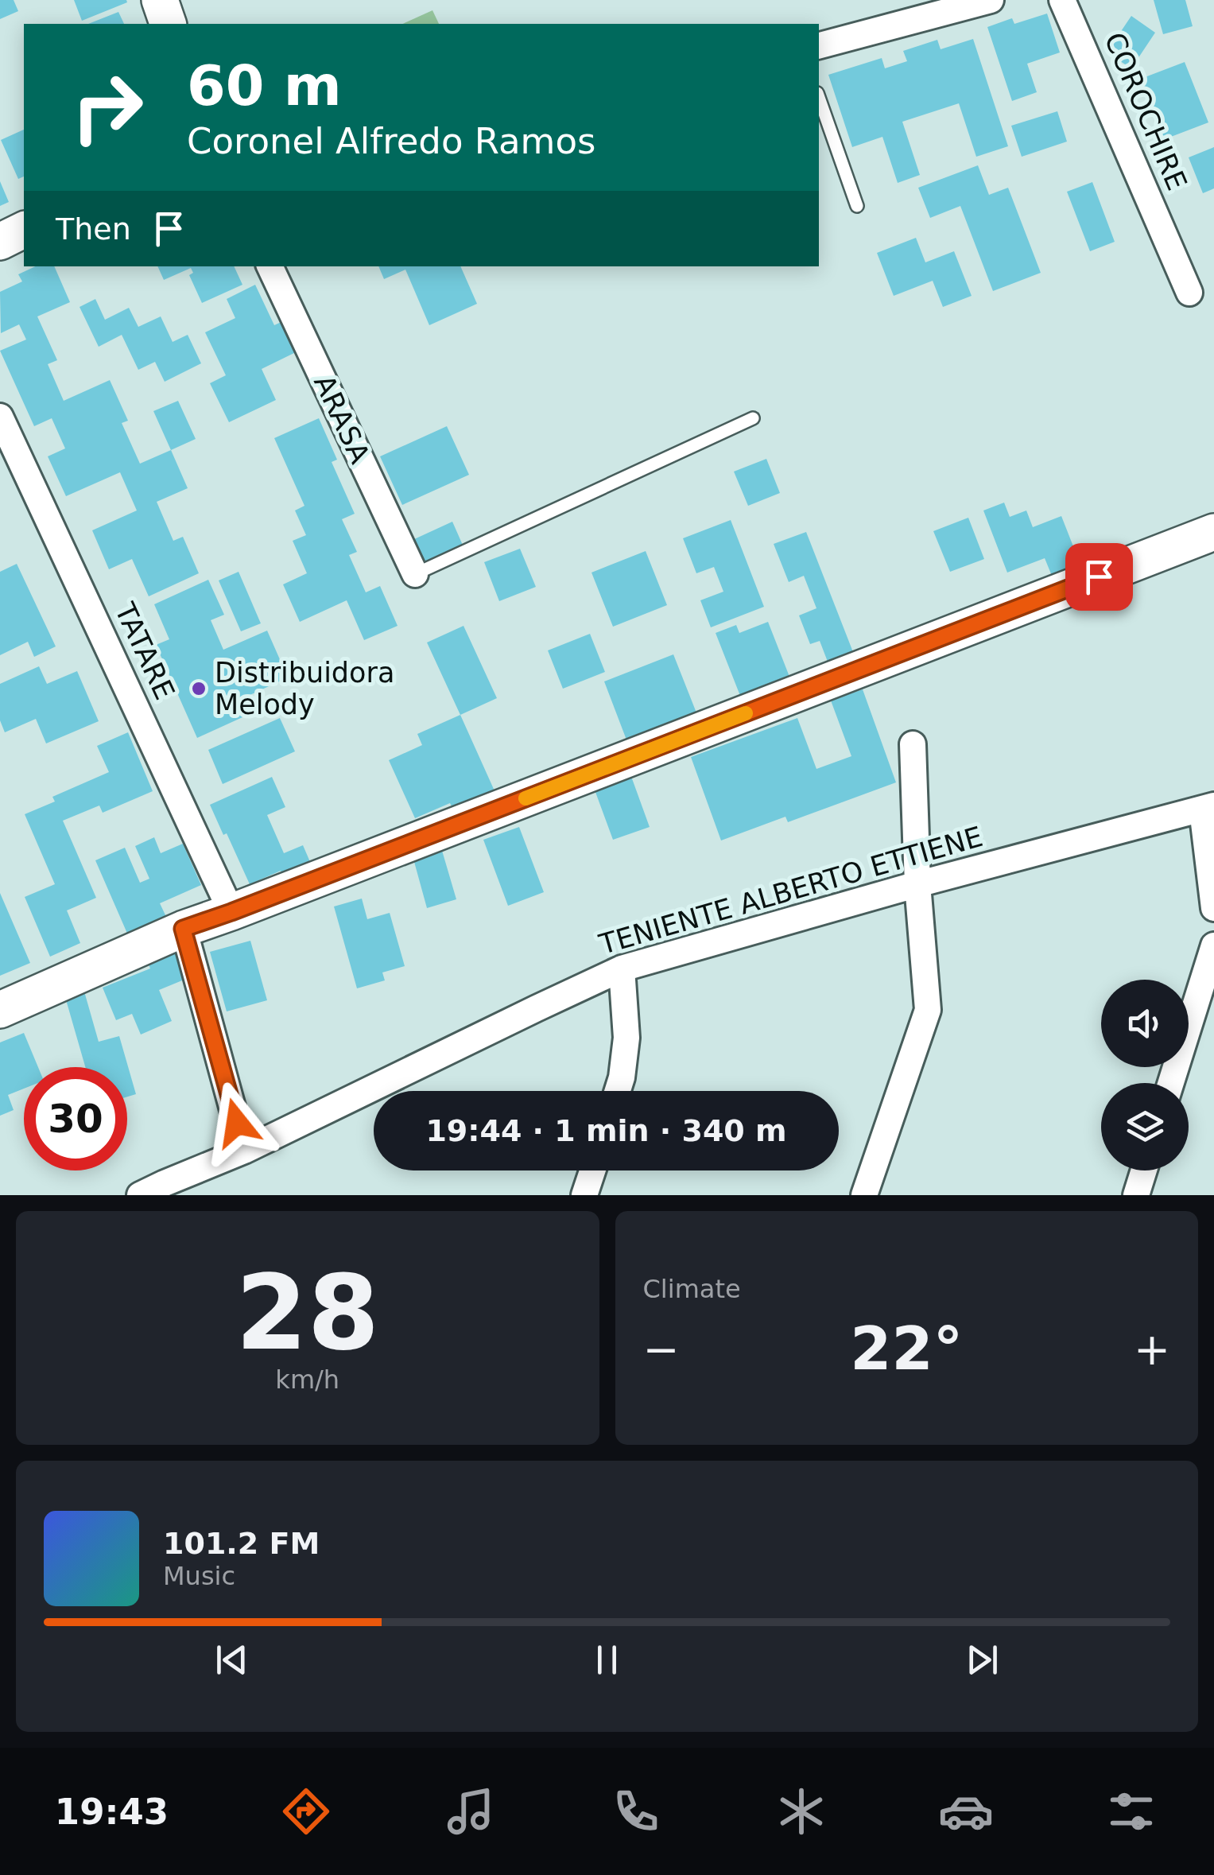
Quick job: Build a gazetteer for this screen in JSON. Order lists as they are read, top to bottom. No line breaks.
{"streets":{"street":["COROCHIRE","ARASA","TATARE","TENIENTE ALBERTO ETTIENE"]},"places":["Distribuidora Melody"],"page":{"turn":["60 m","Coronel Alfredo Ramos"],"then":"Then","limit":"30","trip":"19:44 · 1 min · 340 m","tile":[["28","km/h"],"Climate"],"heat":["−","22°","+"],"song":["101.2 FM","Music"],"tabs":"19:43"}}
